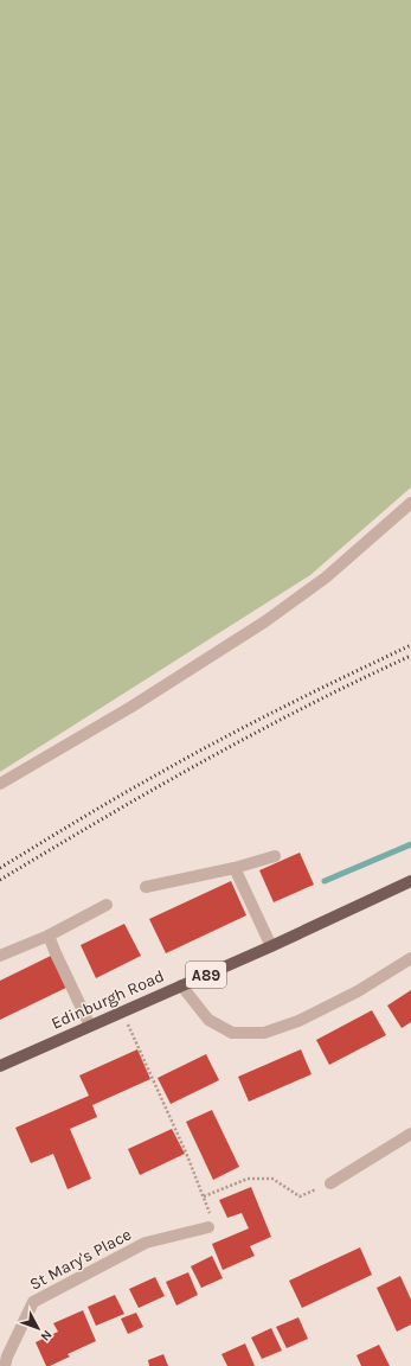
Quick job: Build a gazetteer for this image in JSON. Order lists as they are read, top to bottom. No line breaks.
{"streets":{"main road":["A89","Edinburgh Road"],"street":["St Mary's Place"]},"north":"bottom right"}
